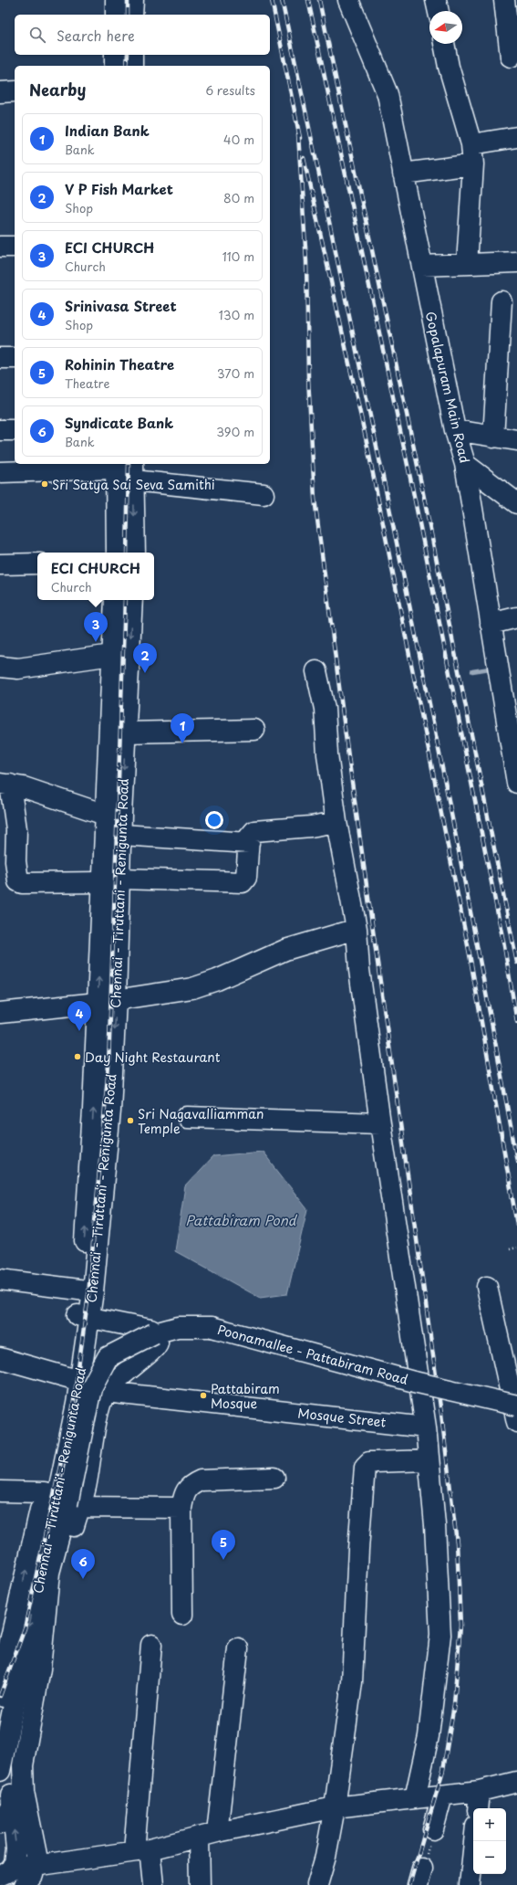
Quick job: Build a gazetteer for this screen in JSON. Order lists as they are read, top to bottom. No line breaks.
{"streets":{"main road":["Gopalapuram Main Road","Chennai - Tiruttani - Renigunta Road","Poonamallee - Pattabiram Road","Mosque Street"]},"crossings":[["Chennai - Tiruttani - Renigunta Road","Poonamallee - Pattabiram Road"]],"water":["Pattabiram Pond"],"places":["Sri Satya Sai Seva Samithi","Day Night Restaurant","Sri Nagavalliamman Temple","Pattabiram Mosque"],"north":"left","page":{"search":"Search here","heading":["Nearby","6 results"],"list":[{"mark":"1","name":"Indian Bank","note":"Bank","value":"40 m"},{"mark":"2","name":"V P Fish Market","note":"Shop","value":"80 m"},{"mark":"3","name":"ECI CHURCH","note":"Church","value":"110 m"},{"mark":"4","name":"Srinivasa Street","note":"Shop","value":"130 m"},{"mark":"5","name":"Rohinin Theatre","note":"Theatre","value":"370 m"},{"mark":"6","name":"Syndicate Bank","note":"Bank","value":"390 m"}],"popup":["ECI CHURCH","Church"],"pins":["3","2","1","4","5","6"],"map_buttons":["+","−"]}}
